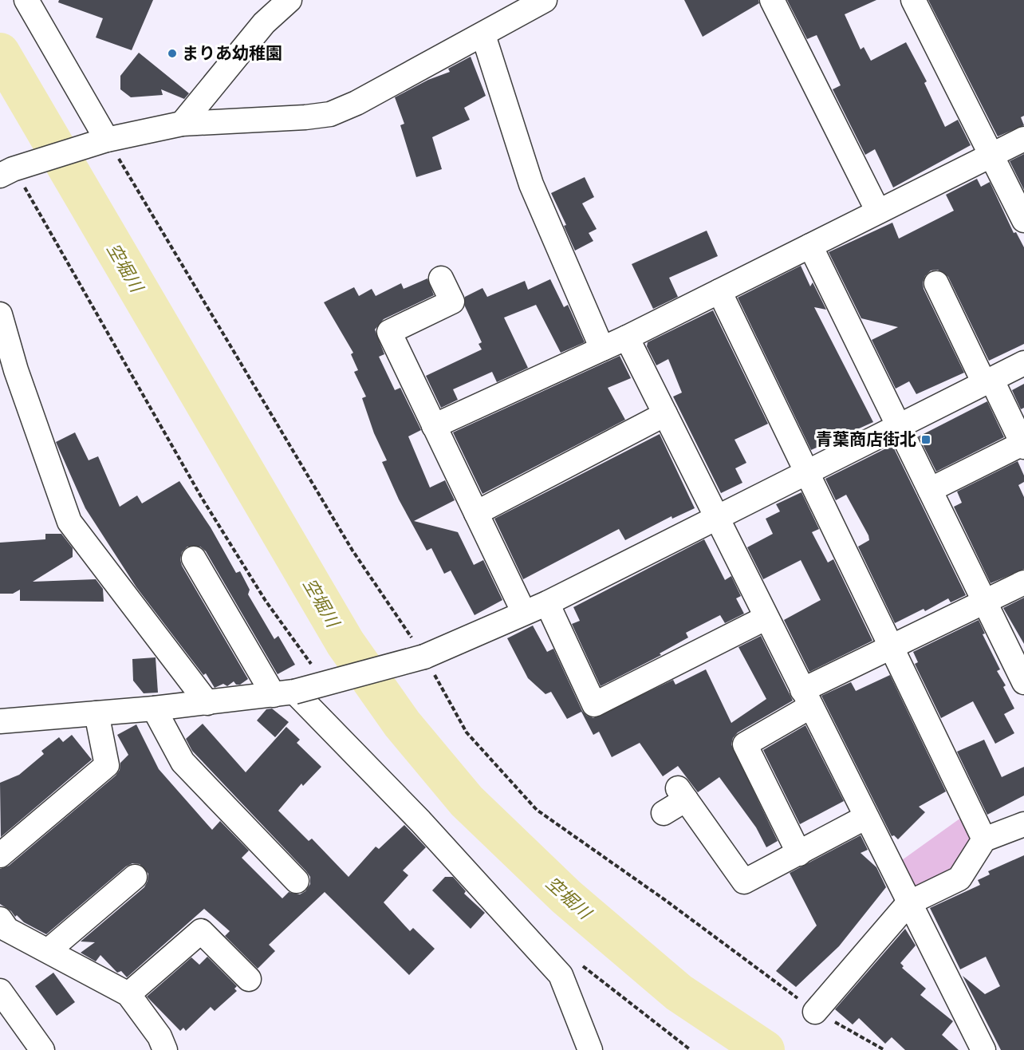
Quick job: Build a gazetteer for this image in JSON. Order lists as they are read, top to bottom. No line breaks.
{"water":["空堀川"],"places":{"other":["まりあ幼稚園"],"transit":["青葉商店街北"]}}
